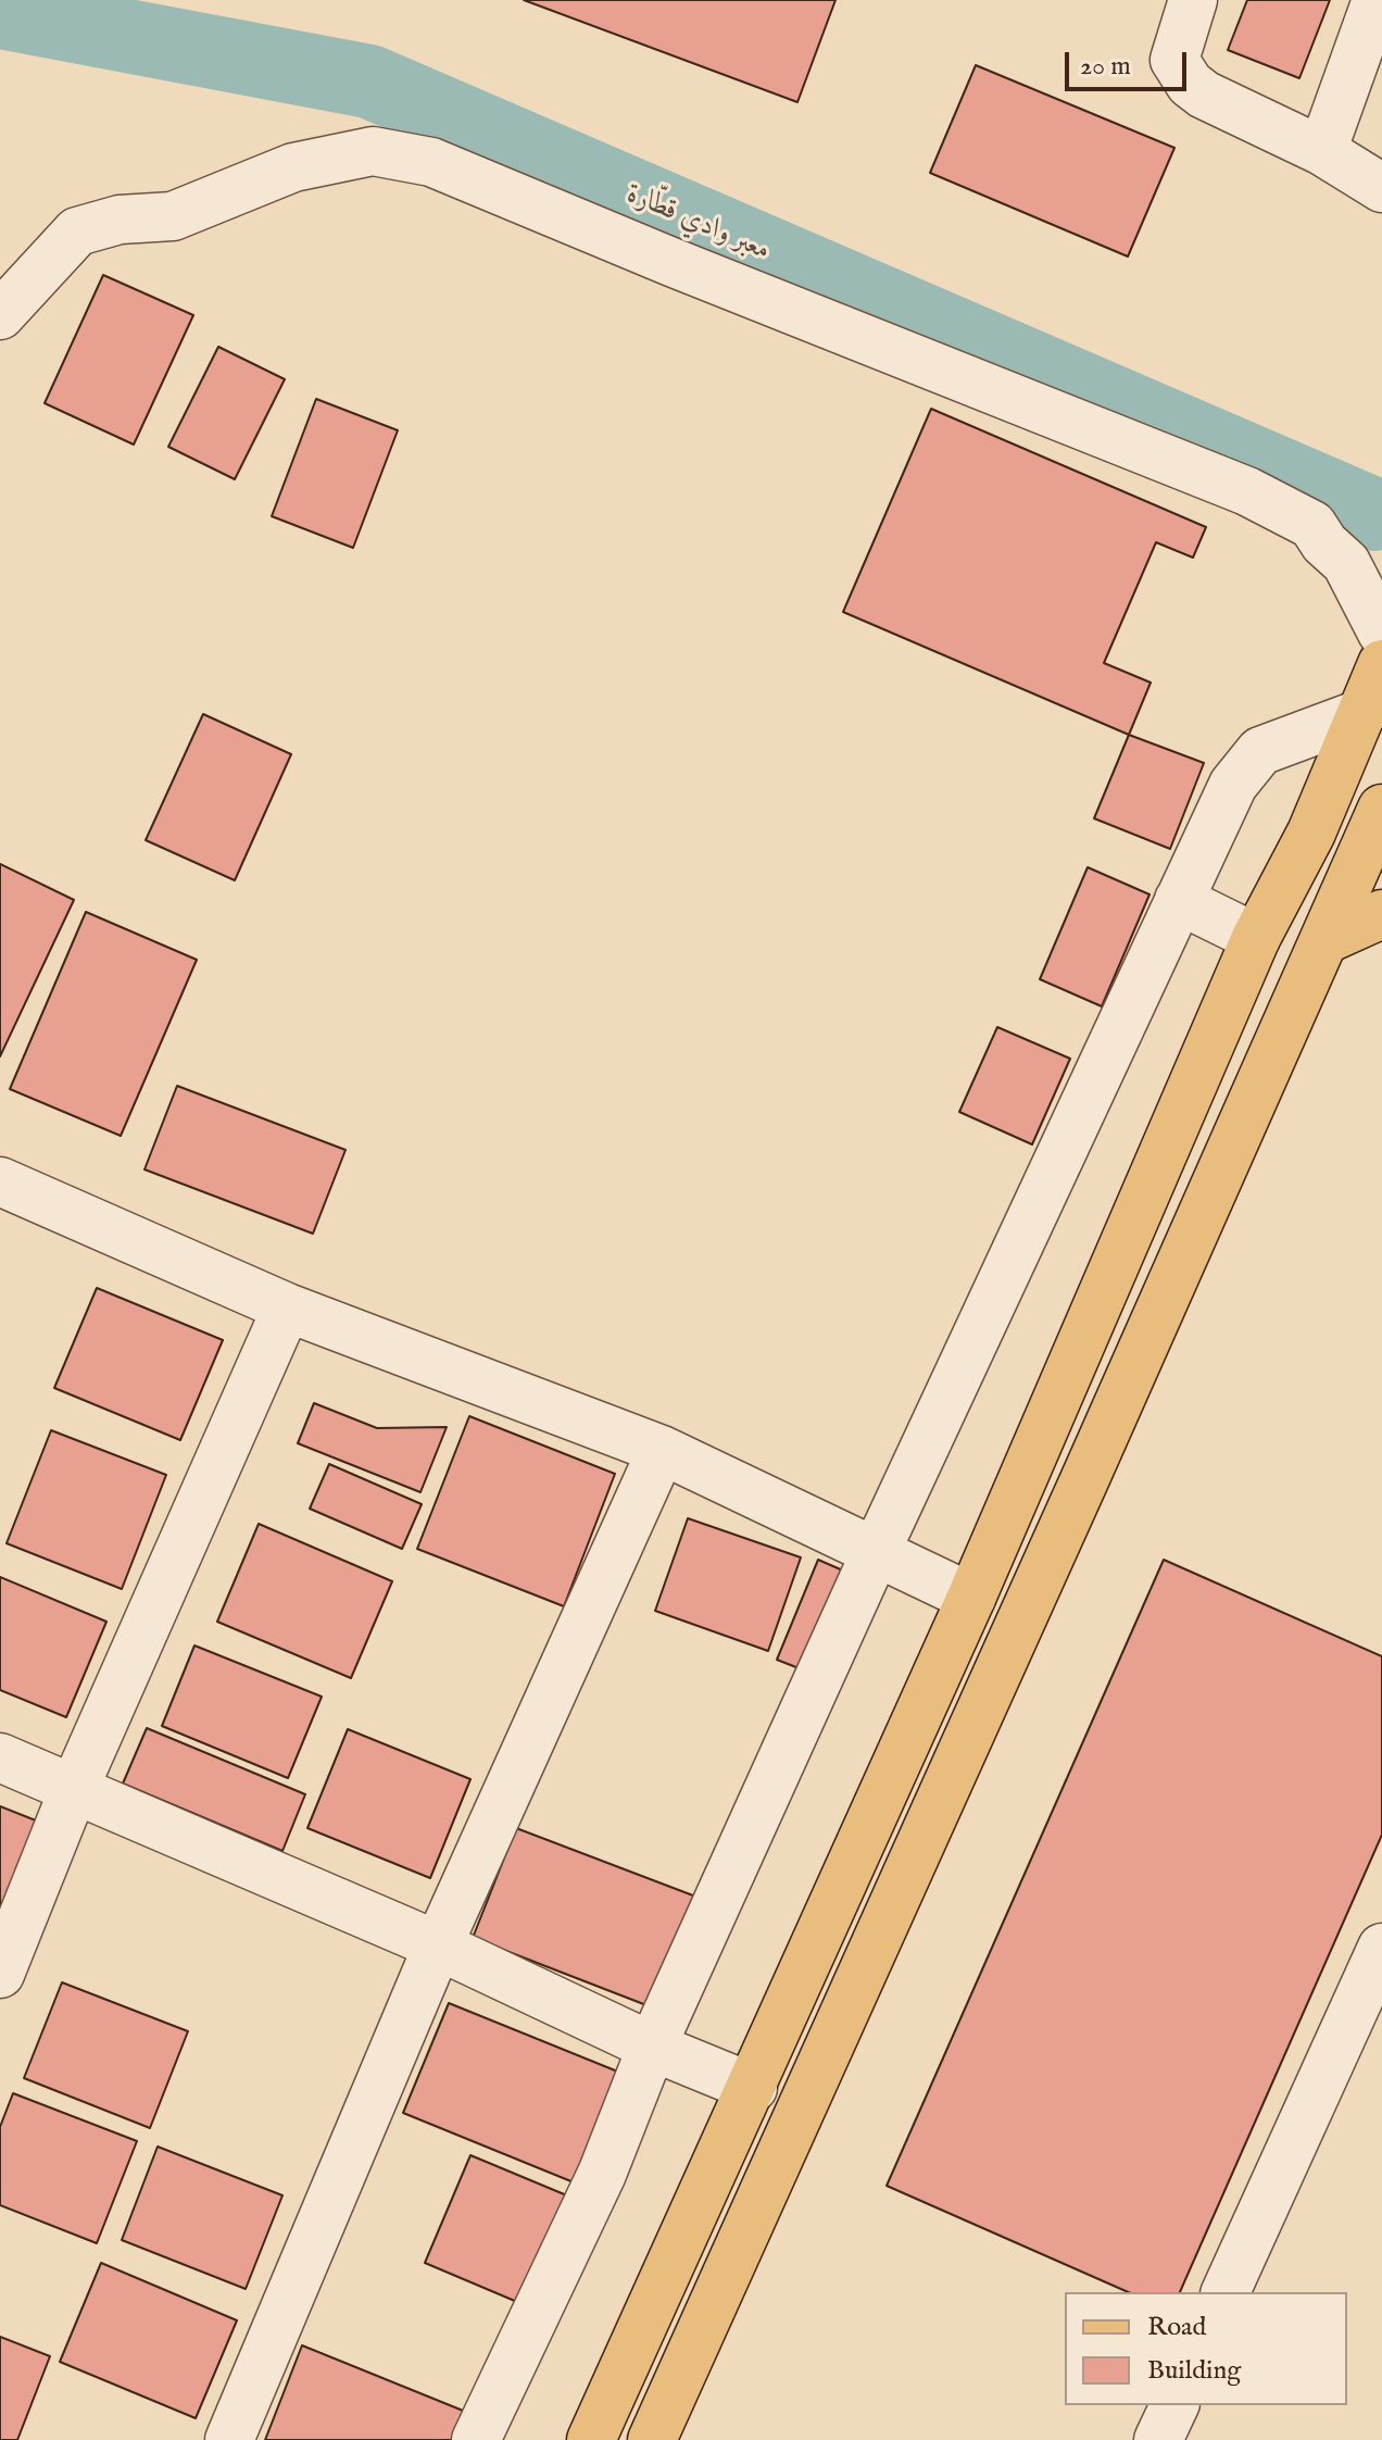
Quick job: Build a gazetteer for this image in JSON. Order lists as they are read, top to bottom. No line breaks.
{"water":["معبر وادي قطّارة"],"legend":["Road","Building"],"scale_bar":"20 m"}
